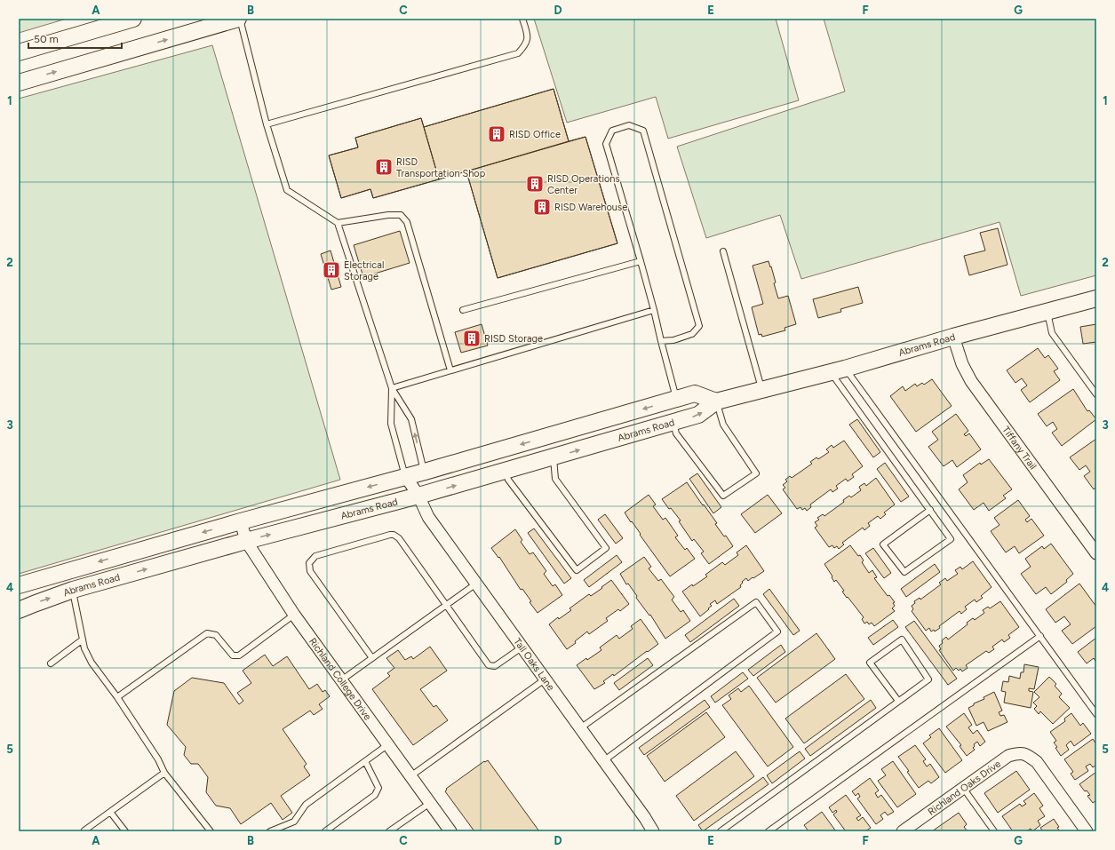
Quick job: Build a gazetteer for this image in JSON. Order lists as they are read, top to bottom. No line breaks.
{"streets":{"main road":["Abrams Road"],"street":["Tiffany Trail","Tall Oaks Lane","Richland College Drive","Richland Oaks Drive"]},"crossings":[["Abrams Road","Tiffany Trail"],["Abrams Road","Tall Oaks Lane"],["Abrams Road","Richland College Drive"]],"places":{"building":["RISD Office","RISD Transportation Shop","RISD Operations Center","RISD Warehouse","Electrical Storage","RISD Storage"]},"scale_bar":"50 m","grid":{"columns":["A","B","C","D","E","F","G"],"rows":["1","2","3","4","5"]}}
